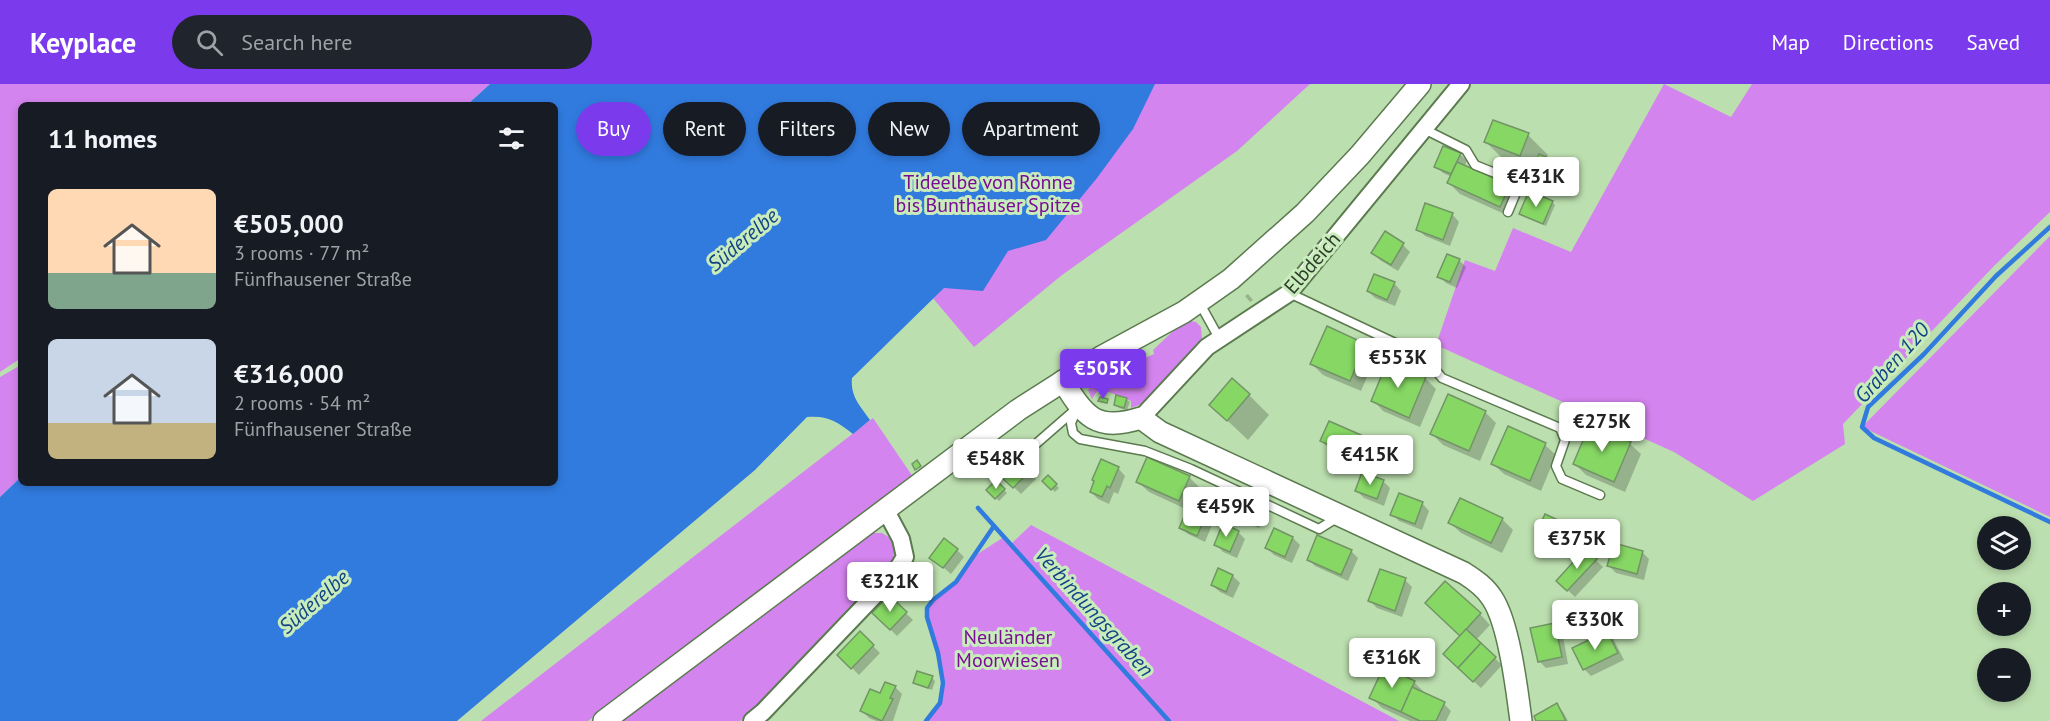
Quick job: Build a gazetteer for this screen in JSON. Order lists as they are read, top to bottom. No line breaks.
{"streets":{"street":["Elbdeich"]},"water":["Süderelbe","Graben 120","Verbindungsgraben"],"parks":["Tideelbe von Rönne bis Bunthäuser Spitze","Neuländer Moorwiesen"],"page":{"header":"Keyplace","search":"Search here","nav":["Map","Directions","Saved"],"chip":["Buy","Rent","Filters","New","Apartment"],"heading":"11 homes","price":["€431K","€553K","€505K","€275K","€415K","€548K","€459K","€375K","€321K","€330K","€316K"],"list":[{"name":"€505,000","note":"3 rooms · 77 m² · Fünfhausener Straße"},{"name":"€316,000","note":"2 rooms · 54 m² · Fünfhausener Straße"}],"map_buttons":["+","−"]}}
